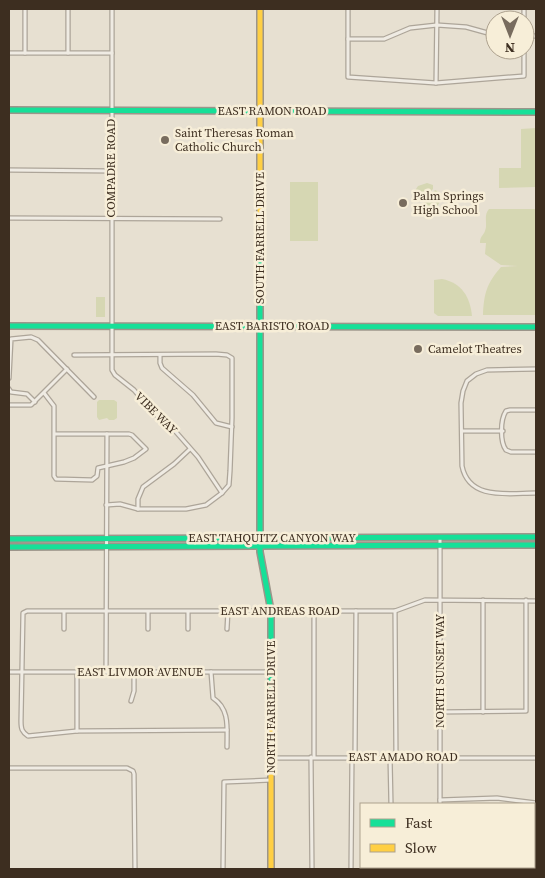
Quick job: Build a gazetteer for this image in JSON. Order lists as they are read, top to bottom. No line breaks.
{"streets":{"main road":["EAST RAMON ROAD","SOUTH FARRELL DRIVE","EAST BARISTO ROAD","EAST TAHQUITZ CANYON WAY","NORTH FARRELL DRIVE"],"street":["COMPADRE ROAD","VIBE WAY","EAST ANDREAS ROAD","NORTH SUNSET WAY","EAST LIVMOR AVENUE","EAST AMADO ROAD"]},"crossings":[["EAST RAMON ROAD","COMPADRE ROAD"],["EAST RAMON ROAD","SOUTH FARRELL DRIVE"],["COMPADRE ROAD","EAST BARISTO ROAD"],["COMPADRE ROAD","VIBE WAY"],["SOUTH FARRELL DRIVE","EAST BARISTO ROAD"],["SOUTH FARRELL DRIVE","EAST TAHQUITZ CANYON WAY"],["SOUTH FARRELL DRIVE","NORTH FARRELL DRIVE"],["EAST BARISTO ROAD","VIBE WAY"],["EAST TAHQUITZ CANYON WAY","NORTH SUNSET WAY"],["EAST TAHQUITZ CANYON WAY","NORTH FARRELL DRIVE"],["EAST ANDREAS ROAD","NORTH SUNSET WAY"],["EAST ANDREAS ROAD","EAST LIVMOR AVENUE"],["EAST ANDREAS ROAD","NORTH FARRELL DRIVE"],["NORTH SUNSET WAY","EAST AMADO ROAD"],["EAST LIVMOR AVENUE","NORTH FARRELL DRIVE"],["NORTH FARRELL DRIVE","EAST AMADO ROAD"]],"places":["Saint Theresas Roman Catholic Church","Palm Springs High School","Camelot Theatres"],"legend":["Fast","Slow"],"north":"bottom"}
